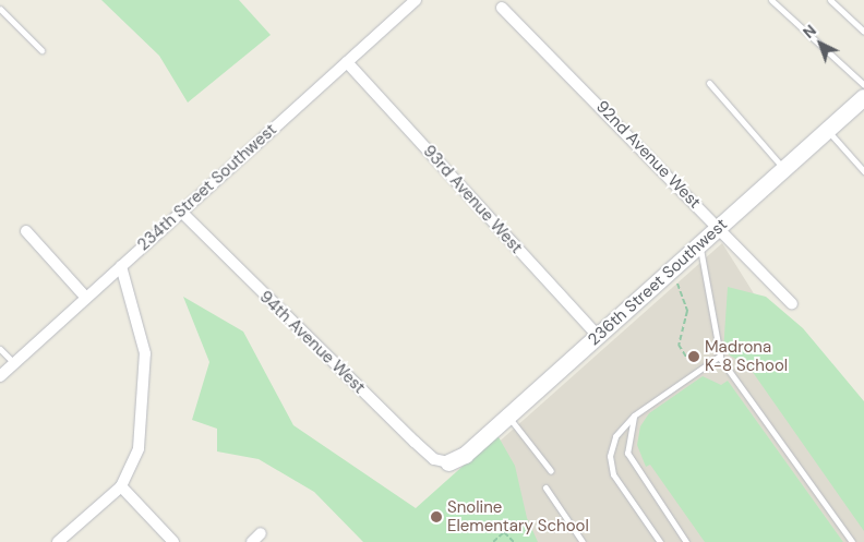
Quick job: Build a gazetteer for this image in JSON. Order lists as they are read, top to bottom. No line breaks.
{"streets":{"street":["92nd Avenue West","234th Street Southwest","93rd Avenue West","236th Street Southwest","94th Avenue West"]},"crossings":[["92nd Avenue West","236th Street Southwest"],["234th Street Southwest","93rd Avenue West"],["234th Street Southwest","94th Avenue West"],["93rd Avenue West","236th Street Southwest"],["236th Street Southwest","94th Avenue West"]],"places":["Madrona K-8 School","Snoline Elementary School"],"north":"top left"}
